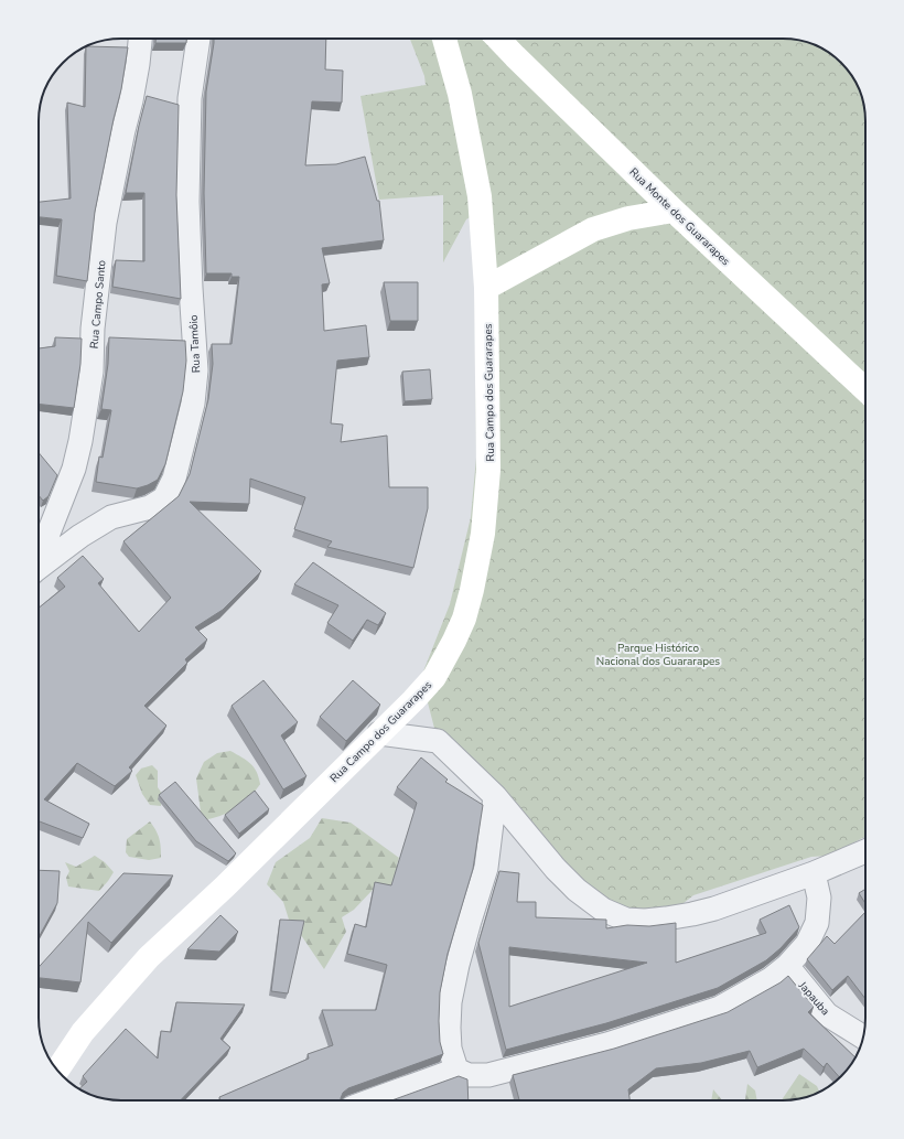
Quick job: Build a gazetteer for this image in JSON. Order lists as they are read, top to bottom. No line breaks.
{"streets":{"street":["Rua Monte dos Guararapes","Rua Campo Santo","Rua Tamôio","Rua Campo dos Guararapes","Japauba"]},"parks":["Parque Histórico Nacional dos Guararapes"]}
